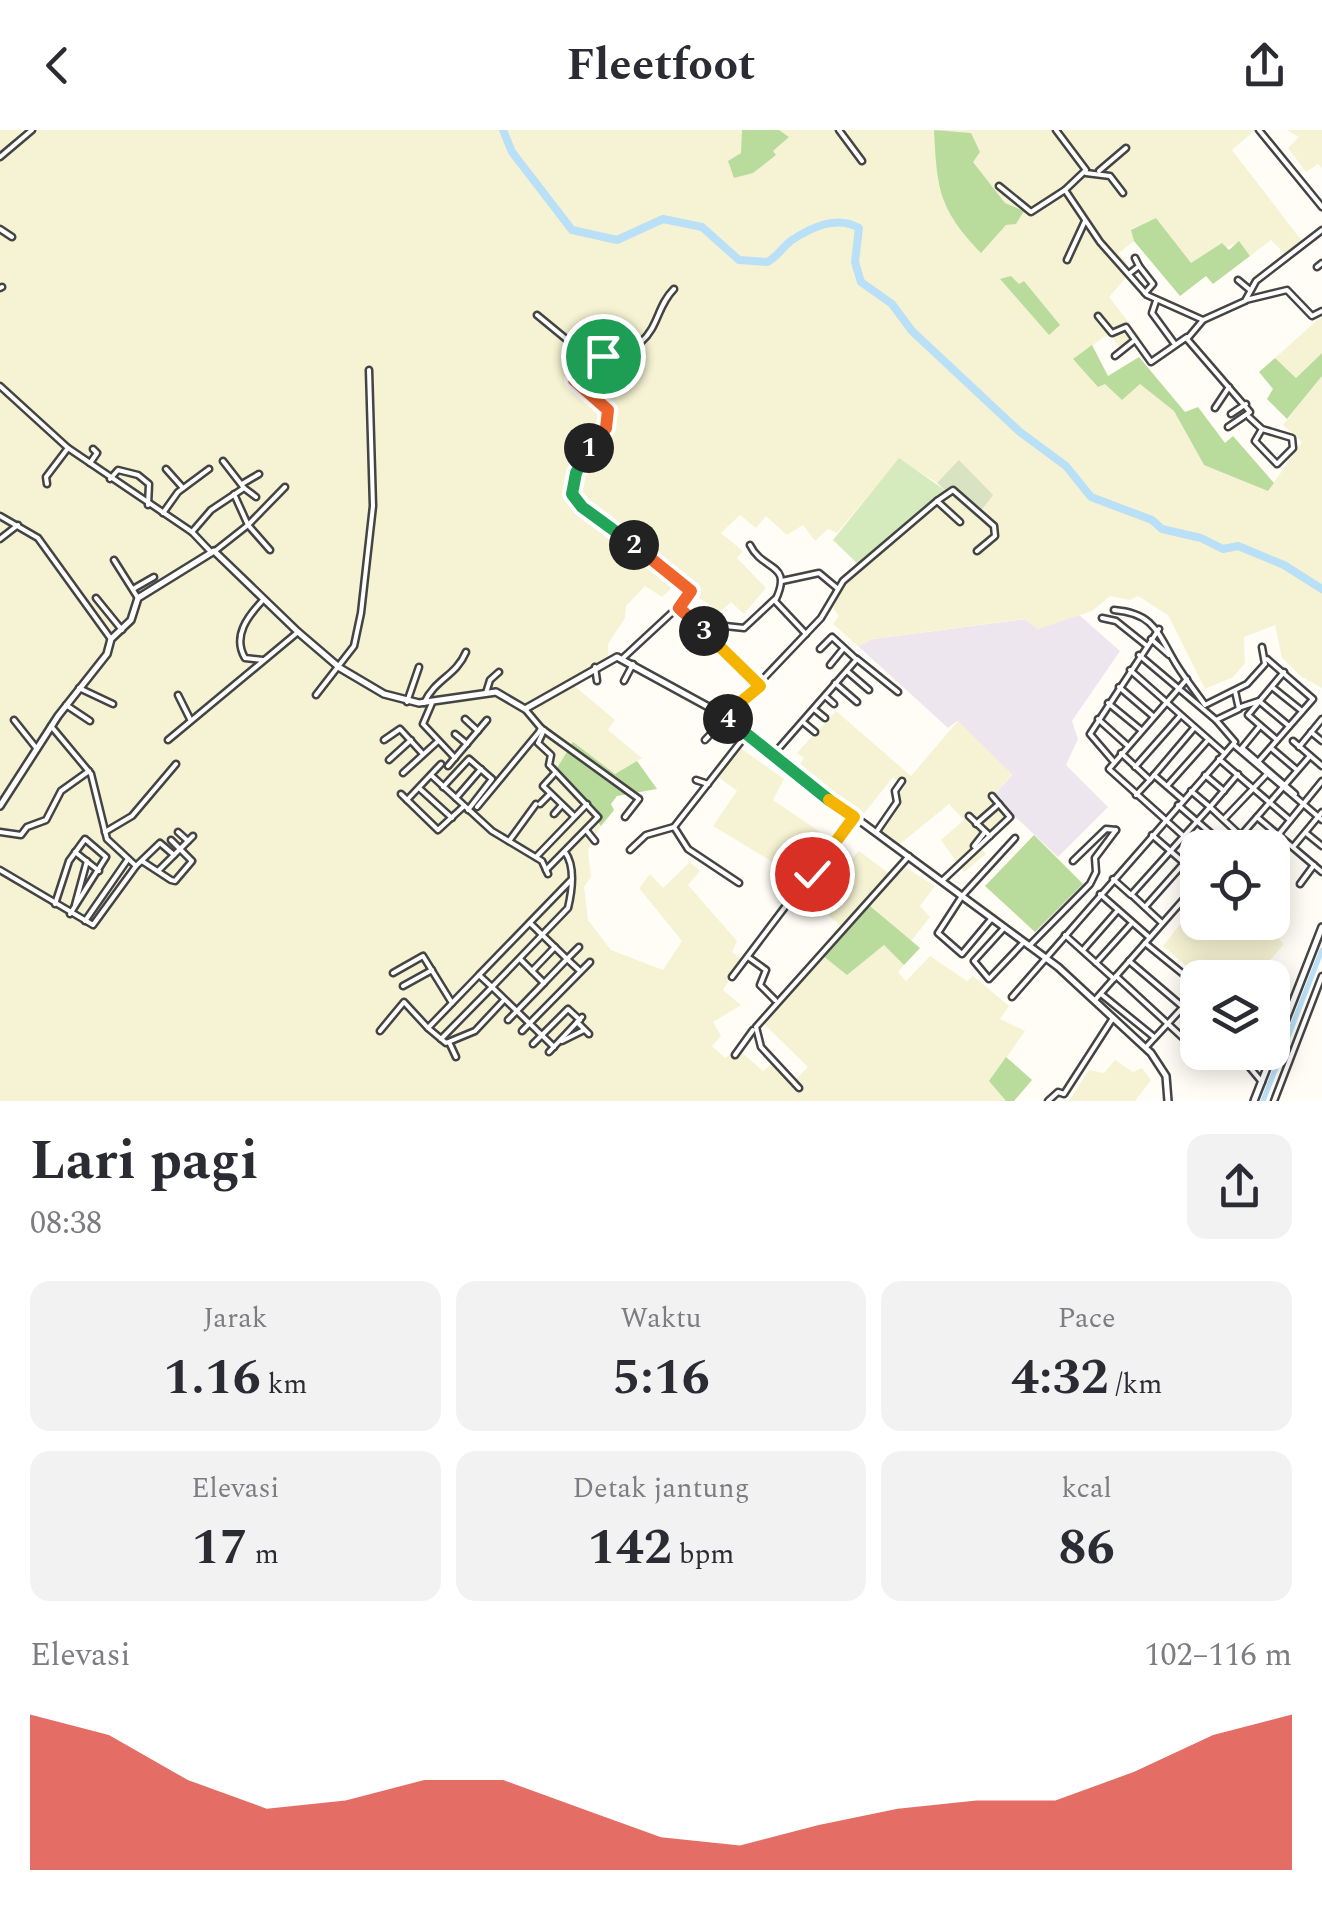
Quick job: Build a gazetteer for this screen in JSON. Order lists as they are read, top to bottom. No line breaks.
{"page":{"header":"Fleetfoot","pins":["1","2","3","4"],"heading":["Lari pagi","08:38"],"stats":[["Jarak","1.16 km"],["Waktu","5:16"],["Pace","4:32 /km"],["Elevasi","17 m"],["Detak jantung","142 bpm"],["kcal","86"]],"chart":["Elevasi","102–116 m"]}}
